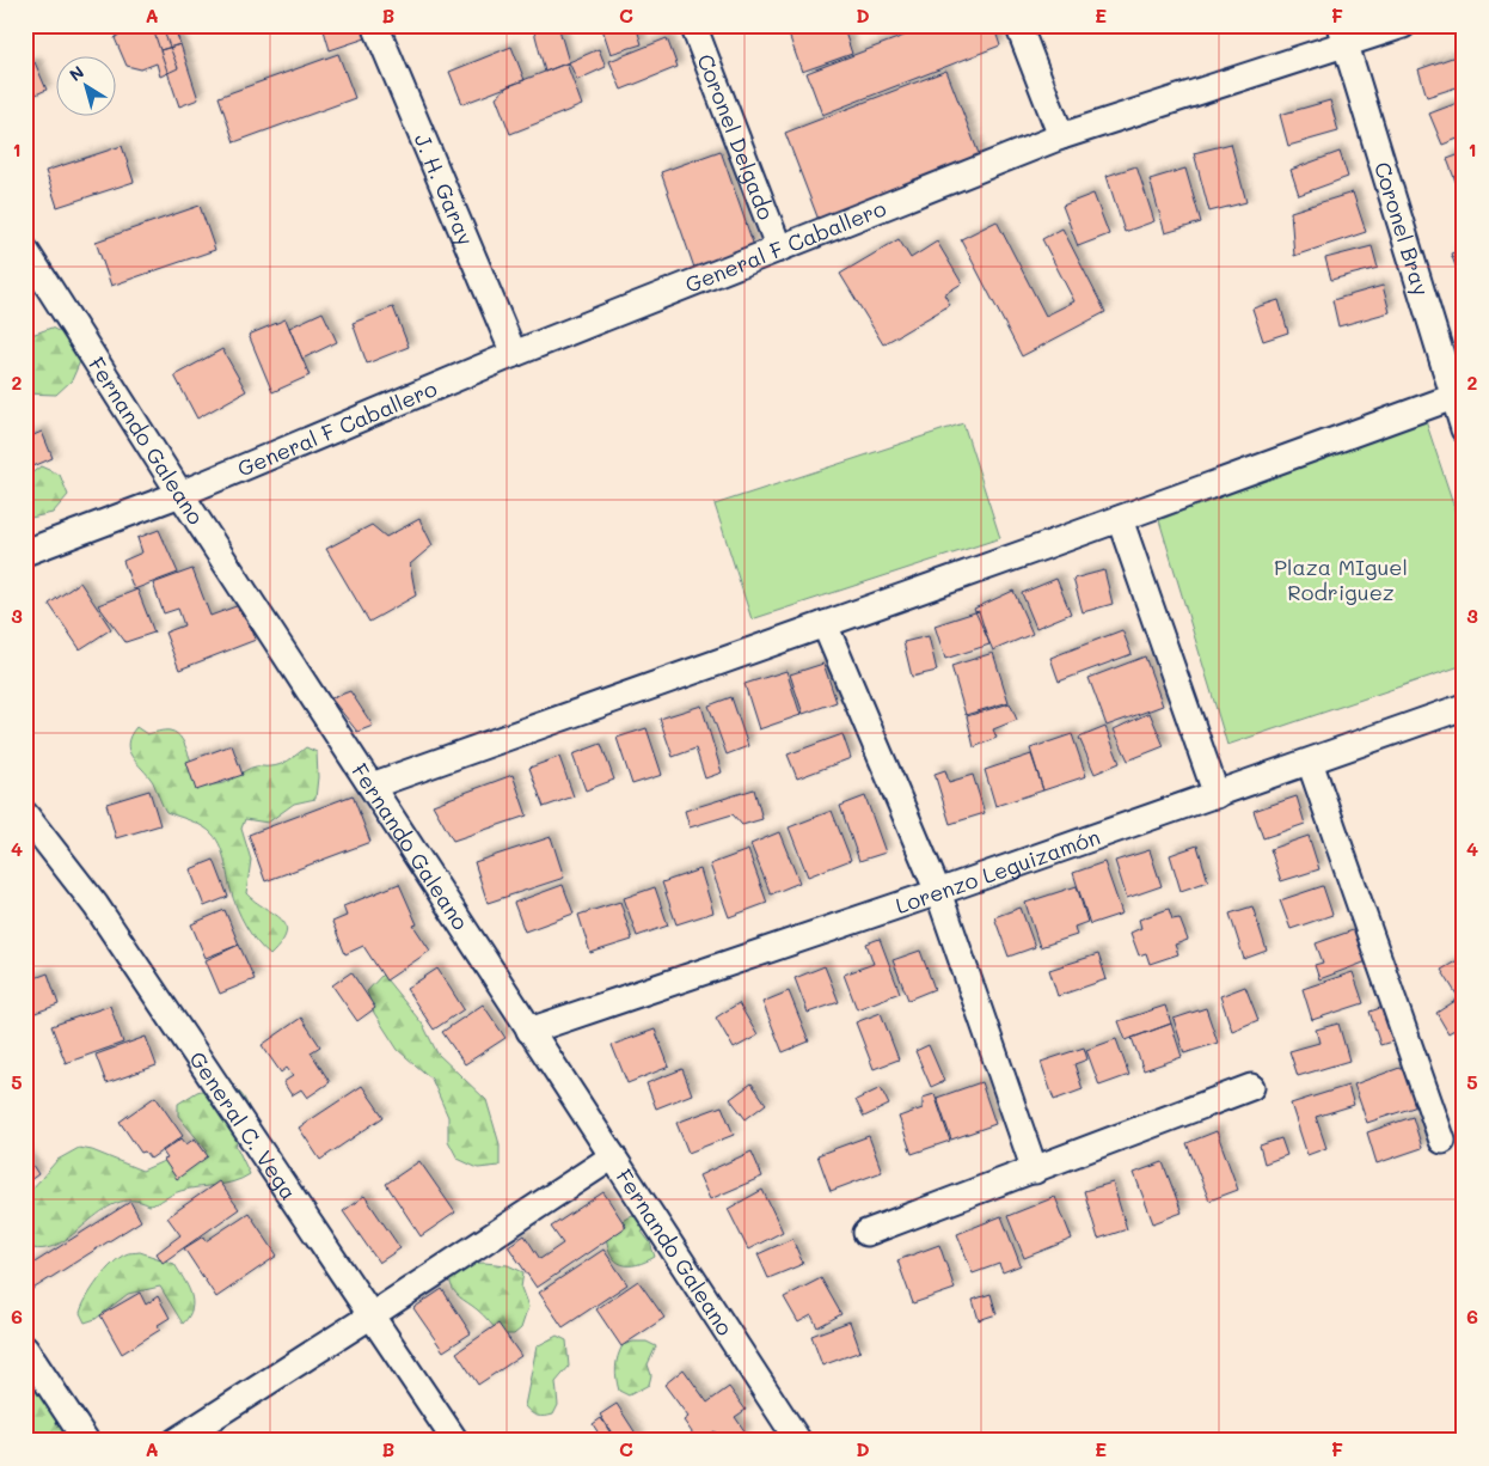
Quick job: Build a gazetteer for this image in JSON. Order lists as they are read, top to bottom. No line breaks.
{"streets":{"street":["Coronel Delgado","J. H. Garay","Coronel Bray","General F Caballero","Fernando Galeano","Lorenzo Leguizamón","General C. Vega"]},"crossings":[["Coronel Delgado","General F Caballero"],["J. H. Garay","General F Caballero"],["Coronel Bray","General F Caballero"],["General F Caballero","Fernando Galeano"],["Fernando Galeano","Lorenzo Leguizamón"]],"parks":["Plaza MIguel Rodriguez"],"north":"top left","grid":{"columns":["A","B","C","D","E","F"],"rows":["1","2","3","4","5","6"]}}
